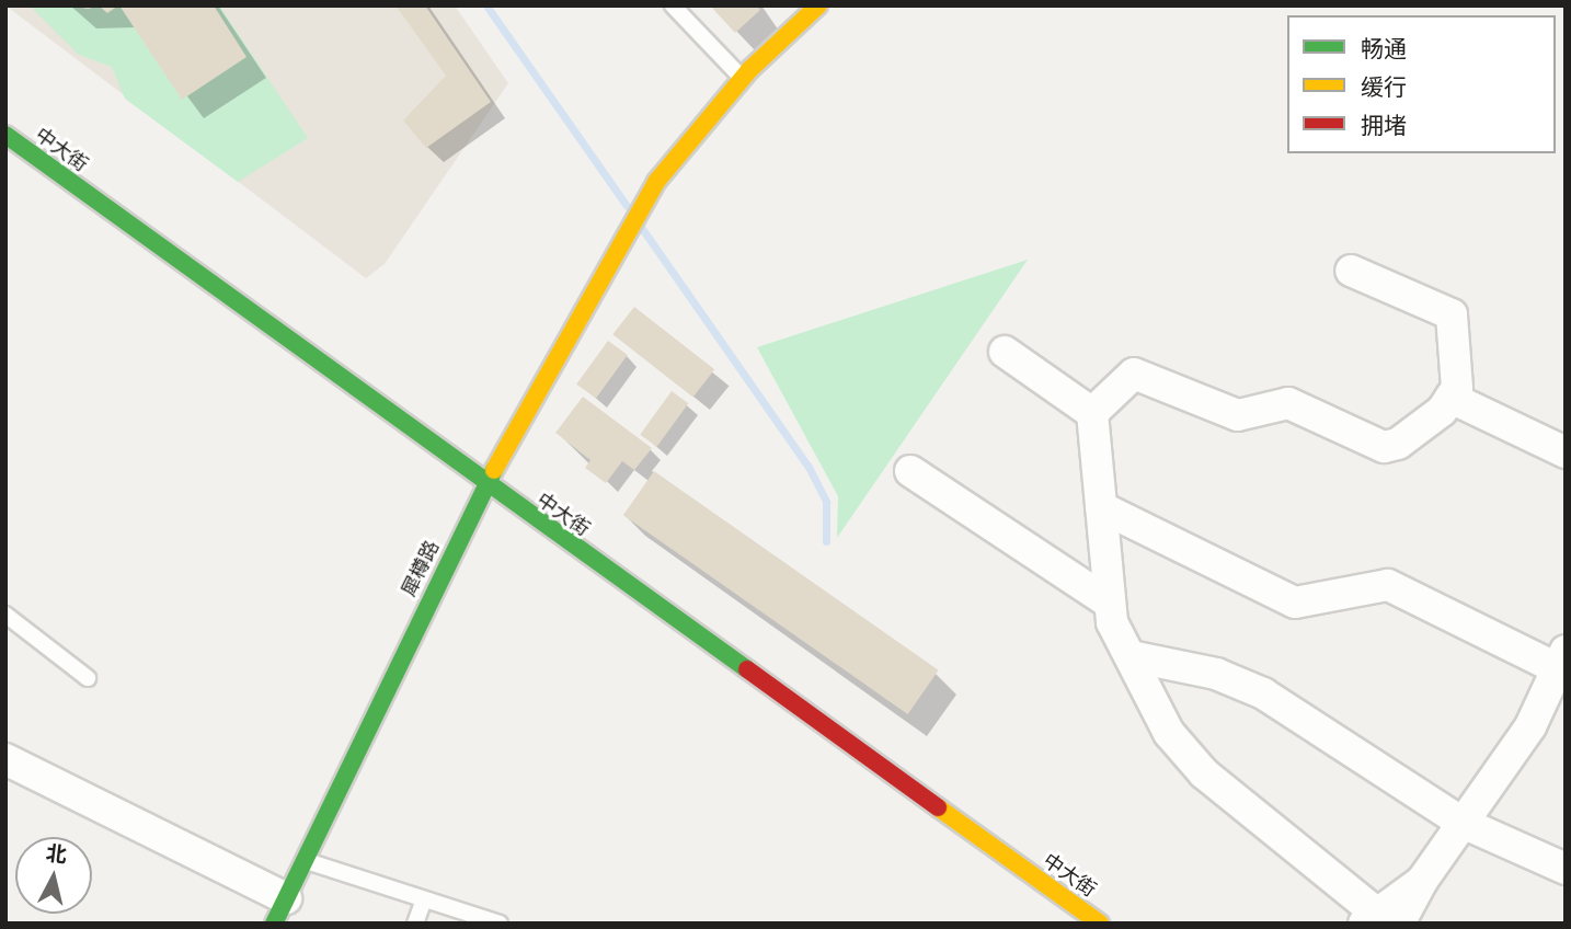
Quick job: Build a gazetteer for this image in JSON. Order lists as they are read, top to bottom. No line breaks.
{"streets":{"street":["中大街","犀樽路"]},"crossings":[["中大街","犀樽路"]],"legend":["畅通","缓行","拥堵"],"north":"top"}
